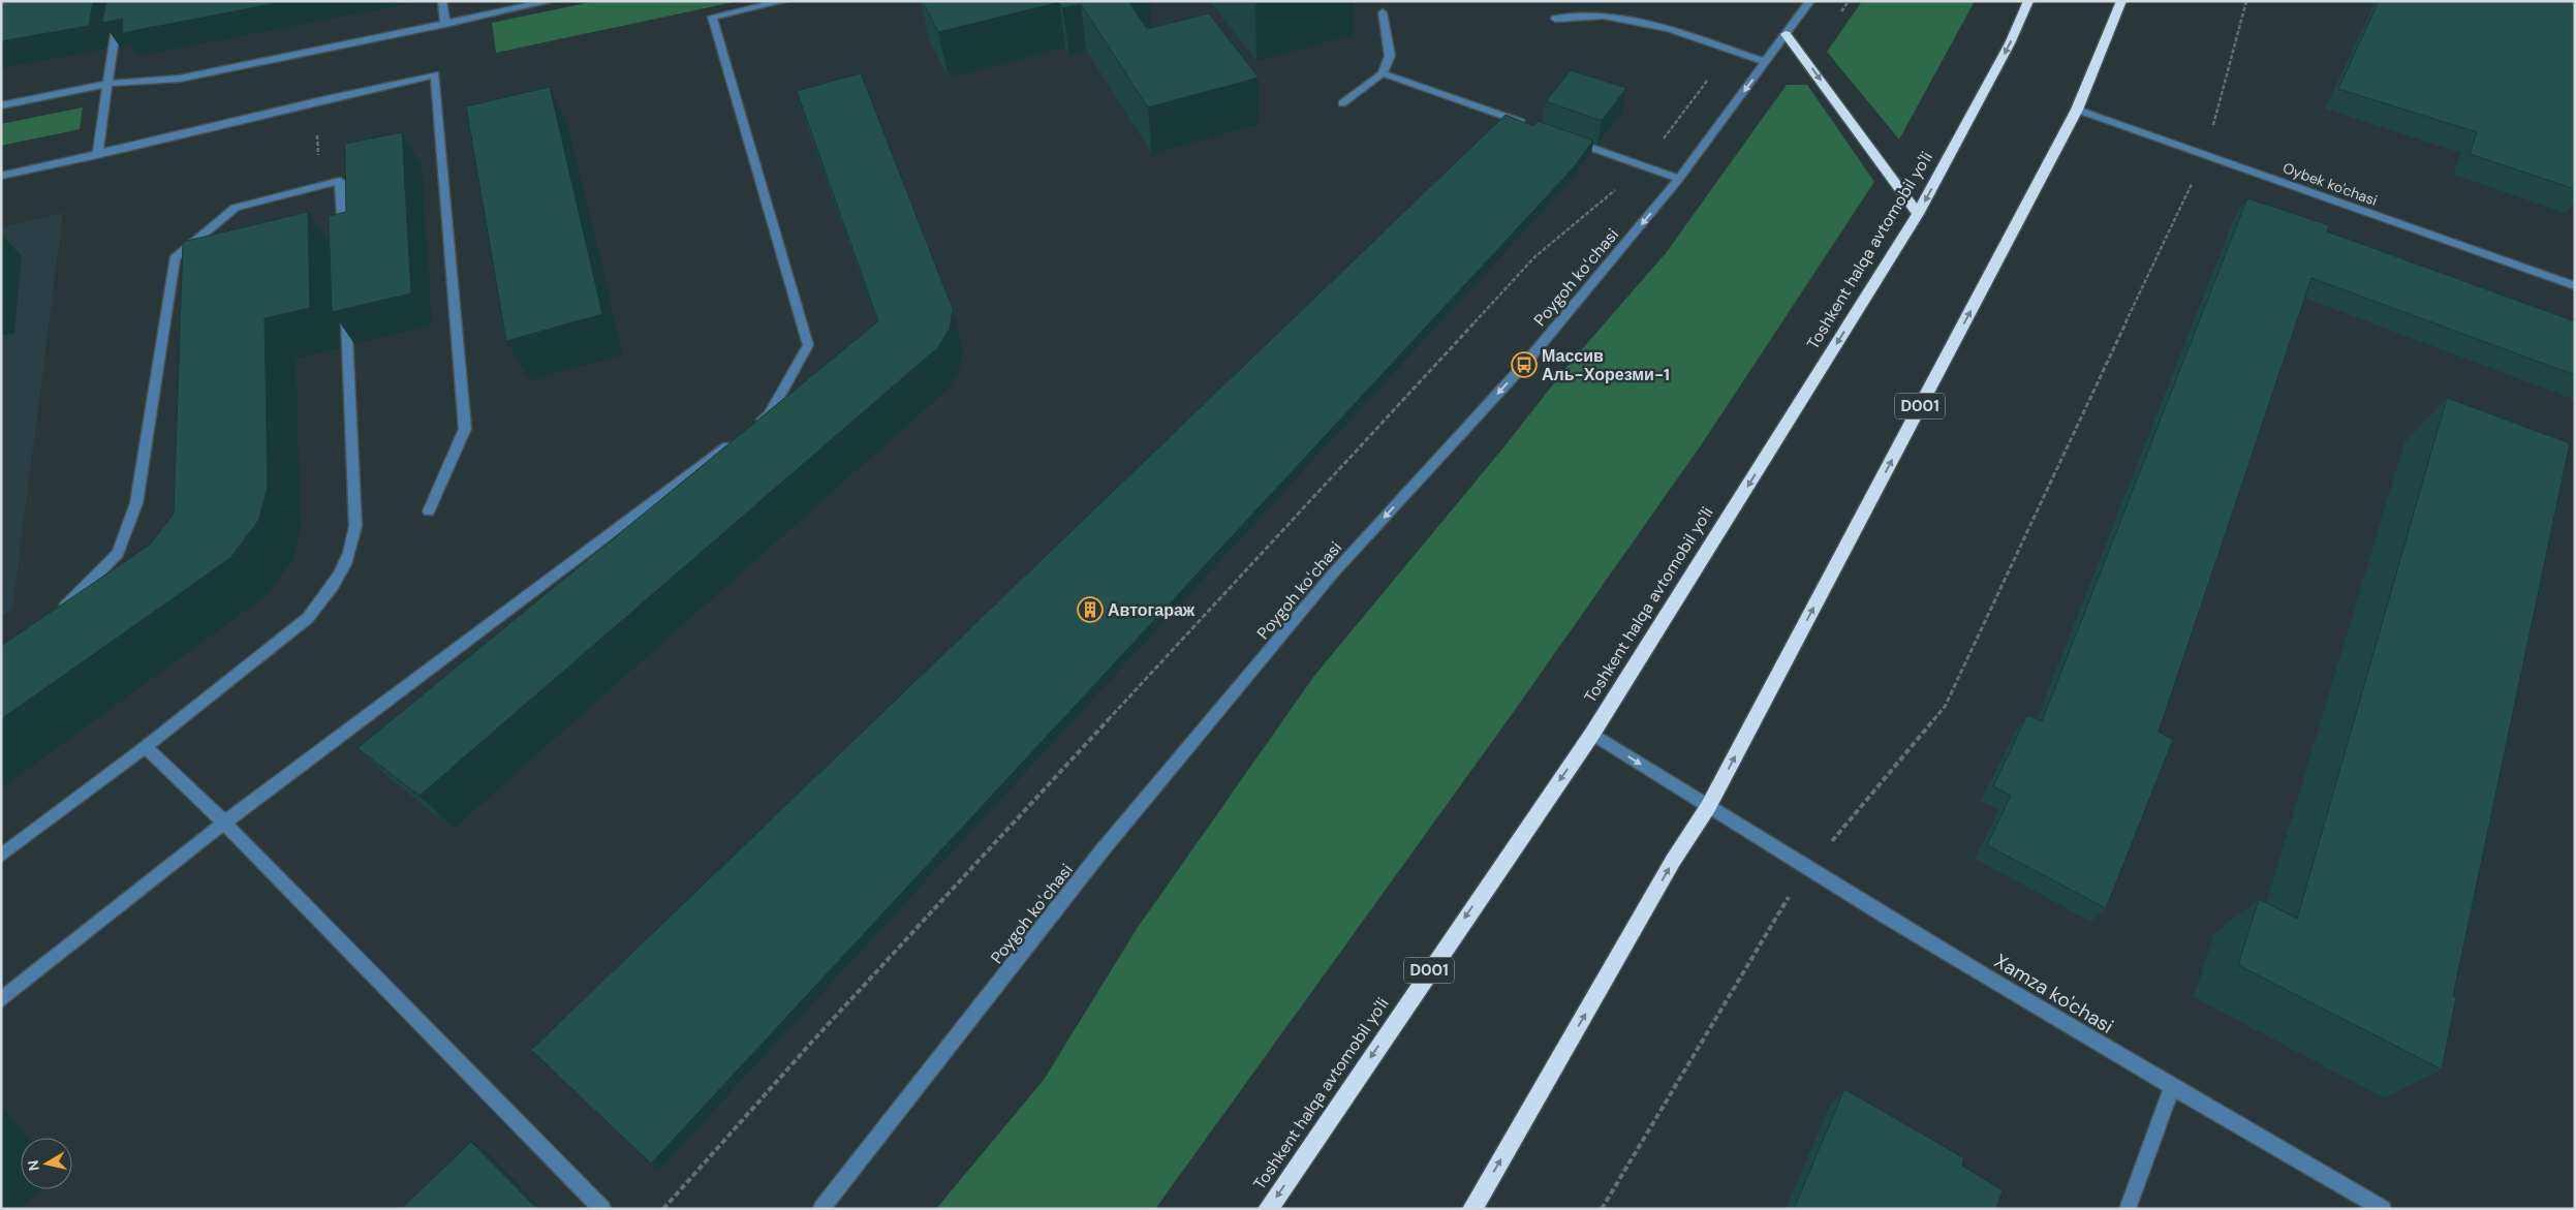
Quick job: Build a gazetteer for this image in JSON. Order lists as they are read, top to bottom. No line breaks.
{"streets":{"highway":["Toshkent halqa avtomobil yo'li","D001"],"street":["Oybek ko'chasi","Poygoh koʻchasi","Xamza ko'chasi"]},"crossings":[["Oybek ko'chasi","D001"],["Toshkent halqa avtomobil yo'li","Xamza ko'chasi"],["D001","Xamza ko'chasi"]],"one_way":["Poygoh koʻchasi"],"places":{"bus stop":["Массив Аль-Хорезми-1"],"building":["Автогараж"]},"north":"left"}
